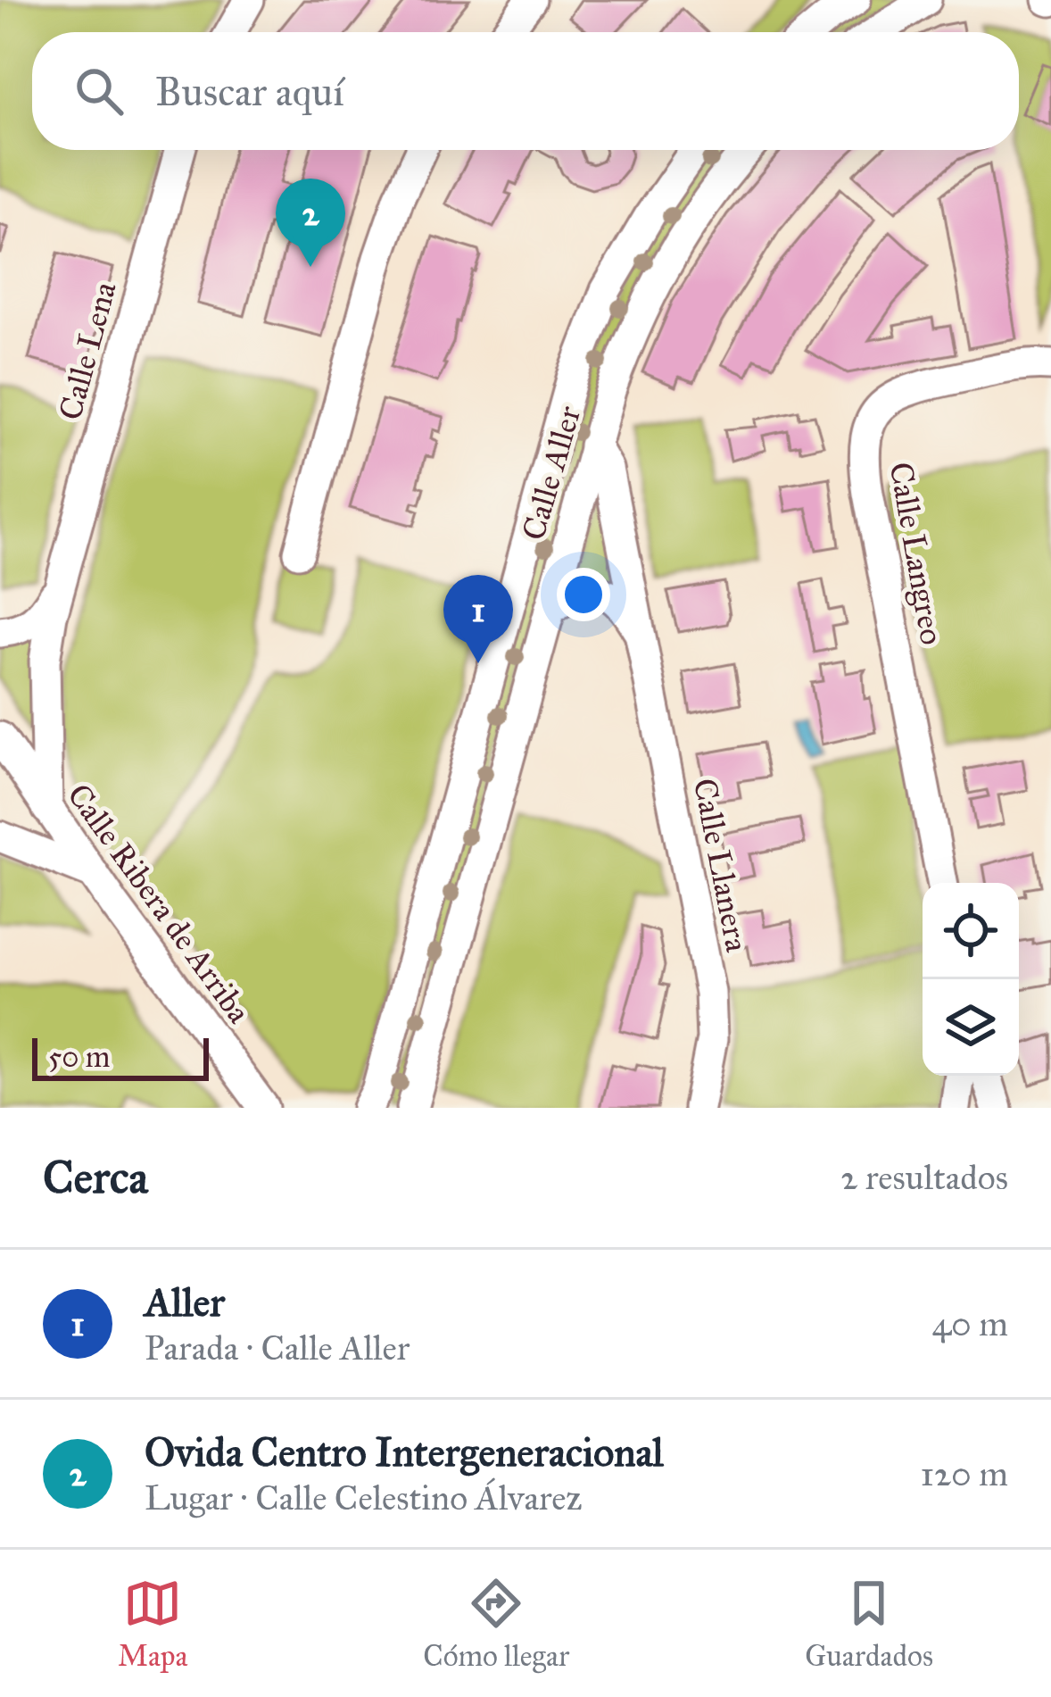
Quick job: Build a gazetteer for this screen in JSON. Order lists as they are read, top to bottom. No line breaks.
{"streets":{"street":["Calle Lena","Calle Aller","Calle Langreo","Calle Llanera","Calle Ribera de Arriba"]},"crossings":[["Calle Lena","Calle Ribera de Arriba"],["Calle Aller","Calle Llanera"]],"scale_bar":"50 m","page":{"search":"Buscar aquí","pins":["2","1"],"scale":"50 m","heading":["Cerca","2 resultados"],"list":[{"mark":"1","name":"Aller","note":"Parada · Calle Aller","value":"40 m"},{"mark":"2","name":"Ovida Centro Intergeneracional","note":"Lugar · Calle Celestino Álvarez","value":"120 m"}],"nav":["Mapa","Cómo llegar","Guardados"]}}
